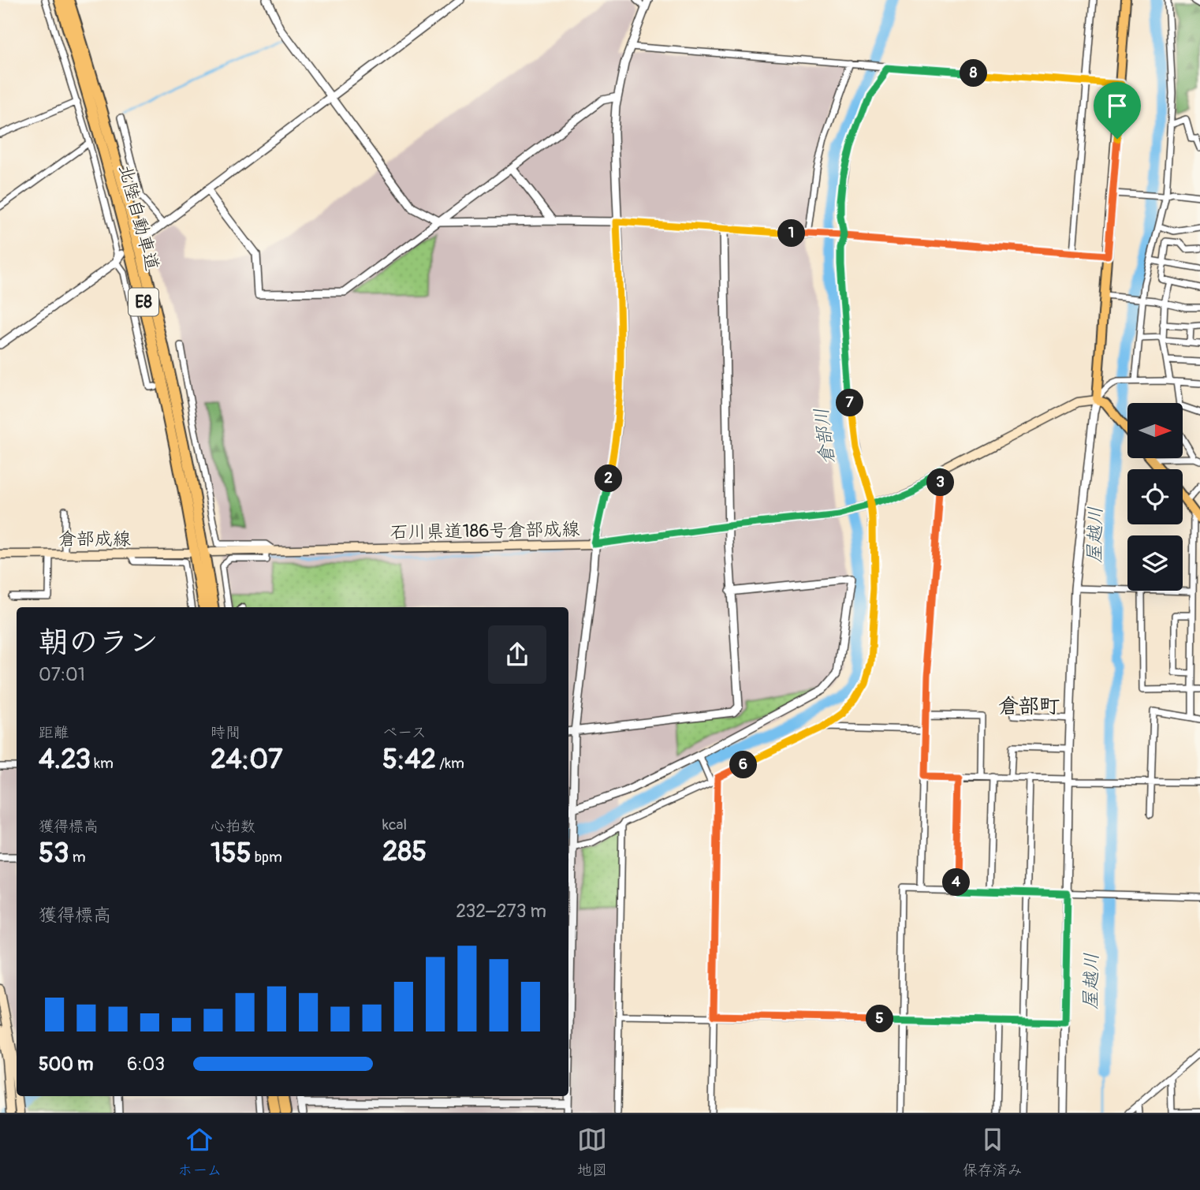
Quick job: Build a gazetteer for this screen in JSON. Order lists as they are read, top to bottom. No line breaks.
{"streets":{"highway":["北陸自動車道","E8"],"main road":["石川県道186号倉部成線","倉部成線"]},"districts":["倉部町"],"water":["倉部川","屋越川"],"north":"right","page":{"pins":["8","1","7","2","3","6","4","5"],"heading":["朝のラン","07:01"],"stats":[["距離","4.23 km"],["時間","24:07"],["ペース","5:42 /km"],["獲得標高","53 m"],["心拍数","155 bpm"],["kcal","285"]],"chart":["獲得標高","232–273 m"],"list":[{"name":"500 m","note":"6:03"}],"tabs":["ホーム","地図","保存済み"]}}
